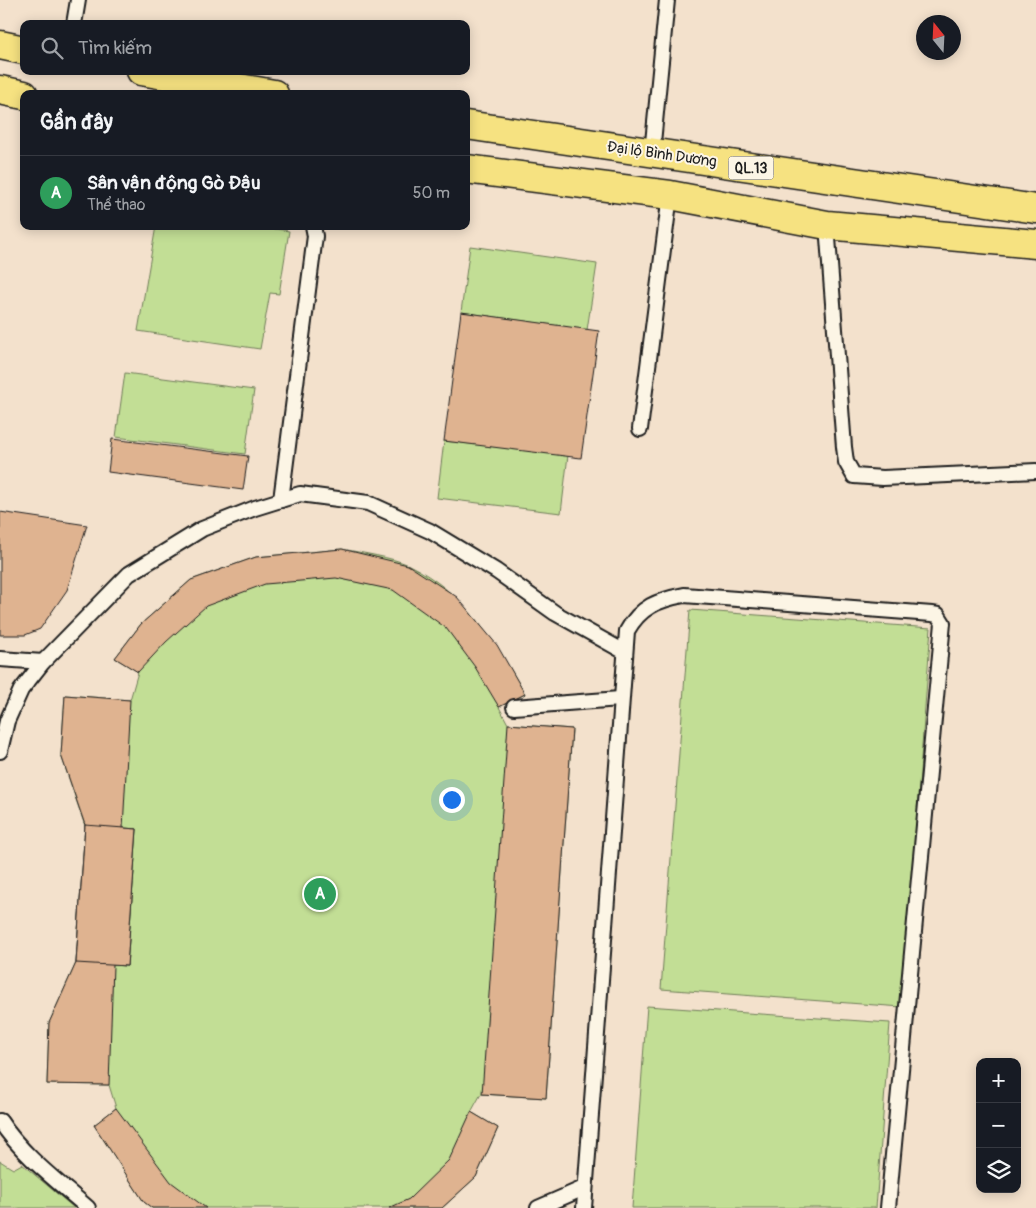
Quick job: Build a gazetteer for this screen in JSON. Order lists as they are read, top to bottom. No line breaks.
{"streets":{"highway":["Đại lộ Bình Dương","QL.13"]},"north":"top","page":{"search":"Tìm kiếm","heading":"Gần đây","list":[{"mark":"A","name":"Sân vận động Gò Đậu","note":"Thể thao","value":"50 m"}],"pins":"A","map_buttons":["+","−"]}}
